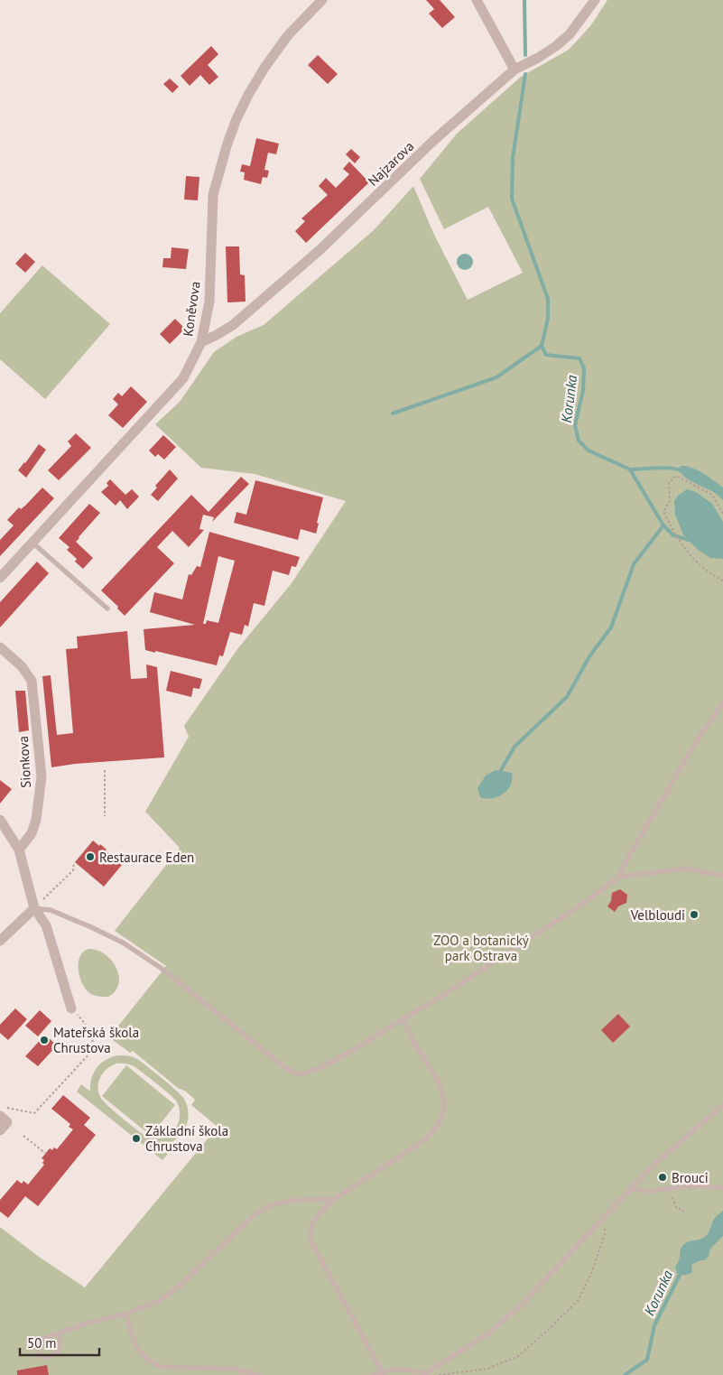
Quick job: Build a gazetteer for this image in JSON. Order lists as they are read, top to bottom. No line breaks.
{"streets":{"street":["Najzarova","Koněvova","Sionkova"]},"crossings":[["Najzarova","Koněvova"]],"water":["Korunka"],"parks":["ZOO a botanický park Ostrava"],"places":["Restaurace Eden","Velbloudi","Mateřská škola Chrustova","Základní škola Chrustova","Brouci"],"scale_bar":"50 m"}
